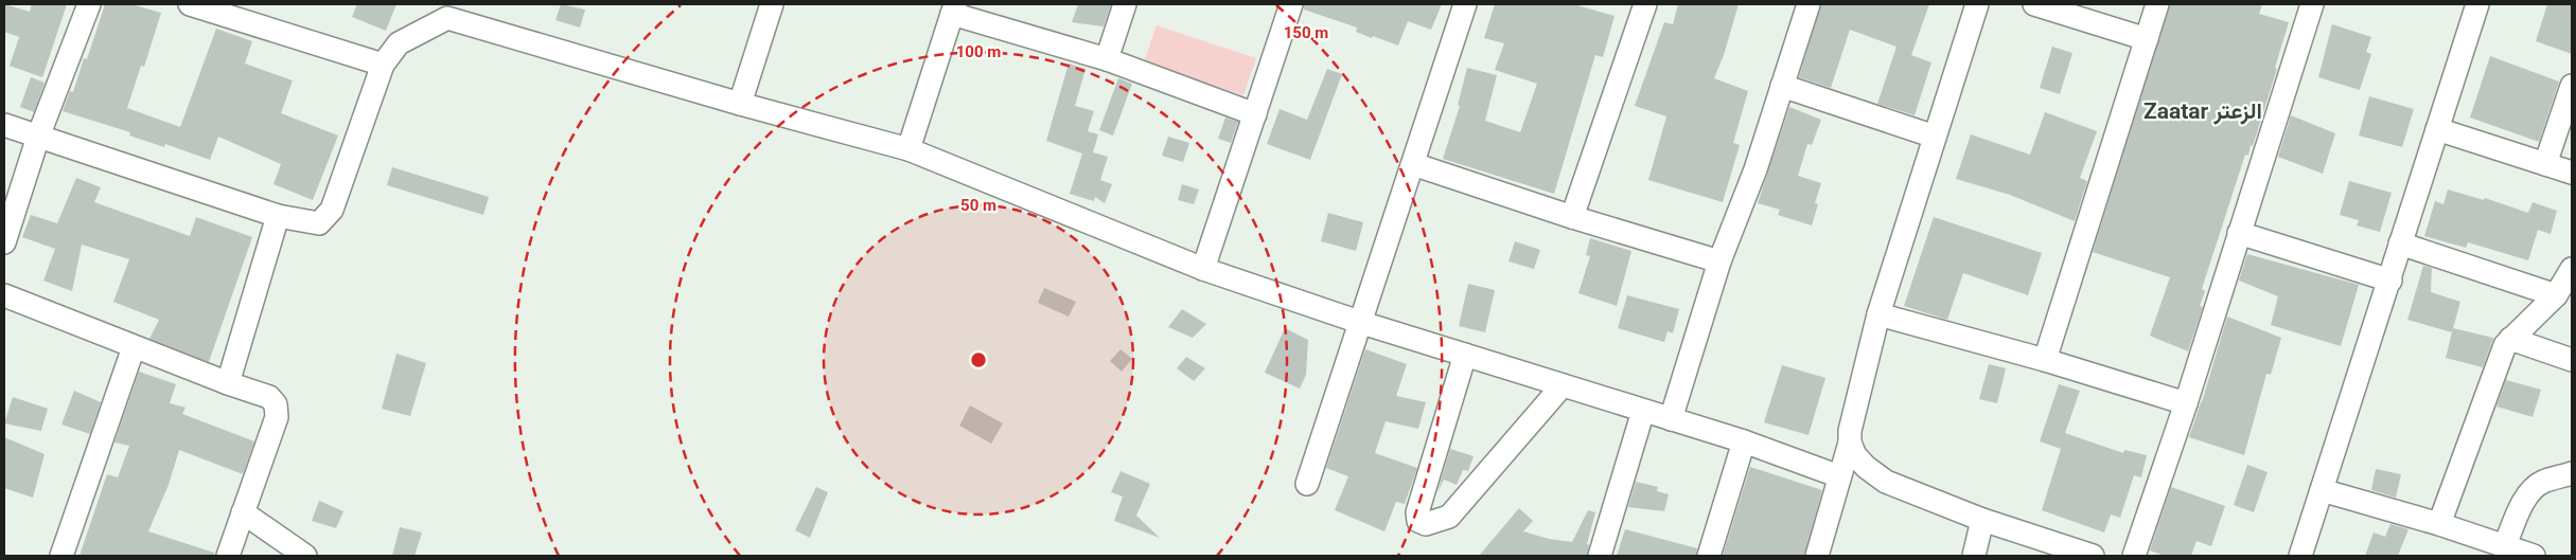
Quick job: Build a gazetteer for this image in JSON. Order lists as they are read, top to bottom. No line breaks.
{"districts":["Zaatar الزعتر"],"rings":["150 m","100 m","50 m"]}
